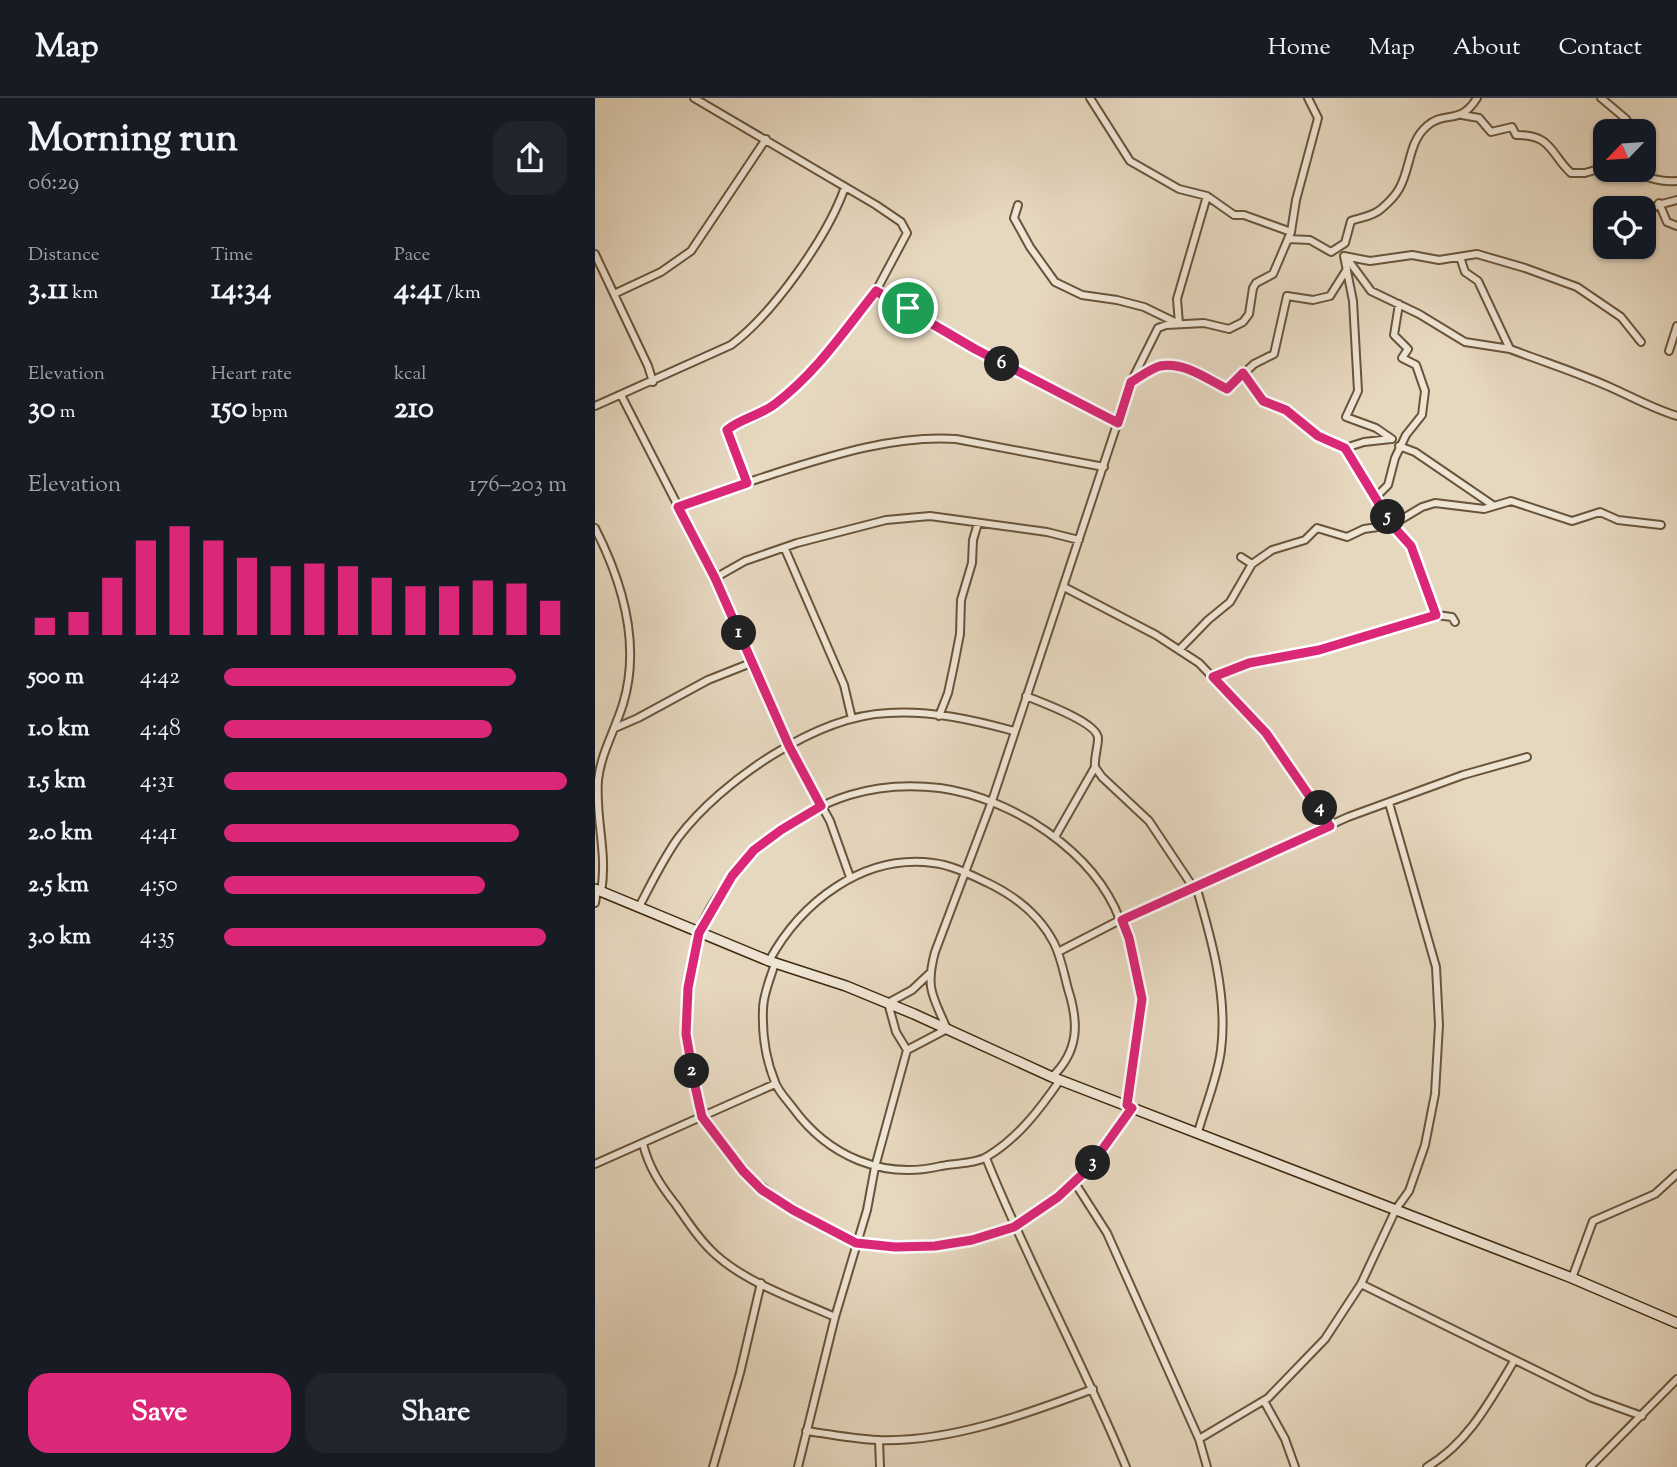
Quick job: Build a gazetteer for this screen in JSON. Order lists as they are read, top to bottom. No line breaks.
{"north":"bottom left","page":{"header":"Map","nav":["Home","Map","About","Contact"],"heading":["Morning run","06:29"],"stats":[["Distance","3.11 km"],["Time","14:34"],["Pace","4:41 /km"],["Elevation","30 m"],["Heart rate","150 bpm"],["kcal","210"]],"pins":["6","5","1","4","2","3"],"chart":["Elevation","176–203 m"],"list":[{"name":"500 m","note":"4:42"},{"name":"1.0 km","note":"4:48"},{"name":"1.5 km","note":"4:31"},{"name":"2.0 km","note":"4:41"},{"name":"2.5 km","note":"4:50"},{"name":"3.0 km","note":"4:35"}],"buttons":["Save","Share"]}}
